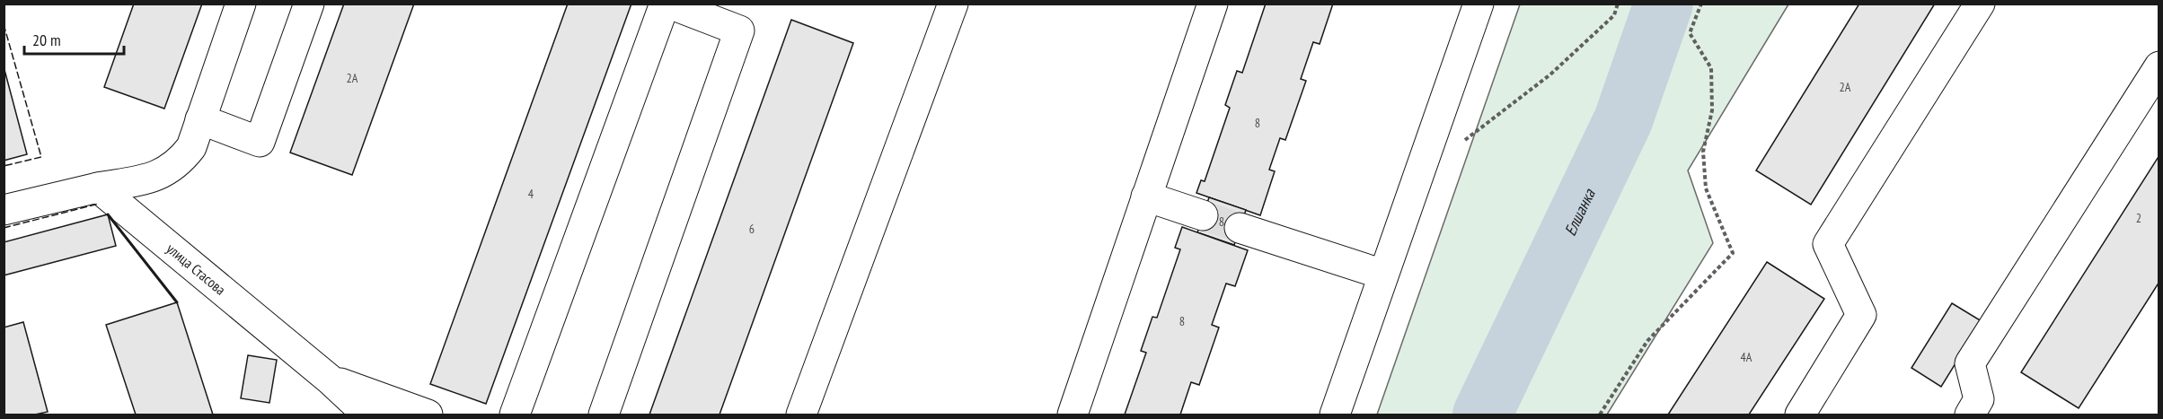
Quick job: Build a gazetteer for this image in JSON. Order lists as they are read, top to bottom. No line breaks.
{"streets":{"street":["улица Стасова"]},"water":["Елшанка"],"house_numbers":["2А","2А","8","4","2","8","6","8","4А"],"scale_bar":"20 m"}
